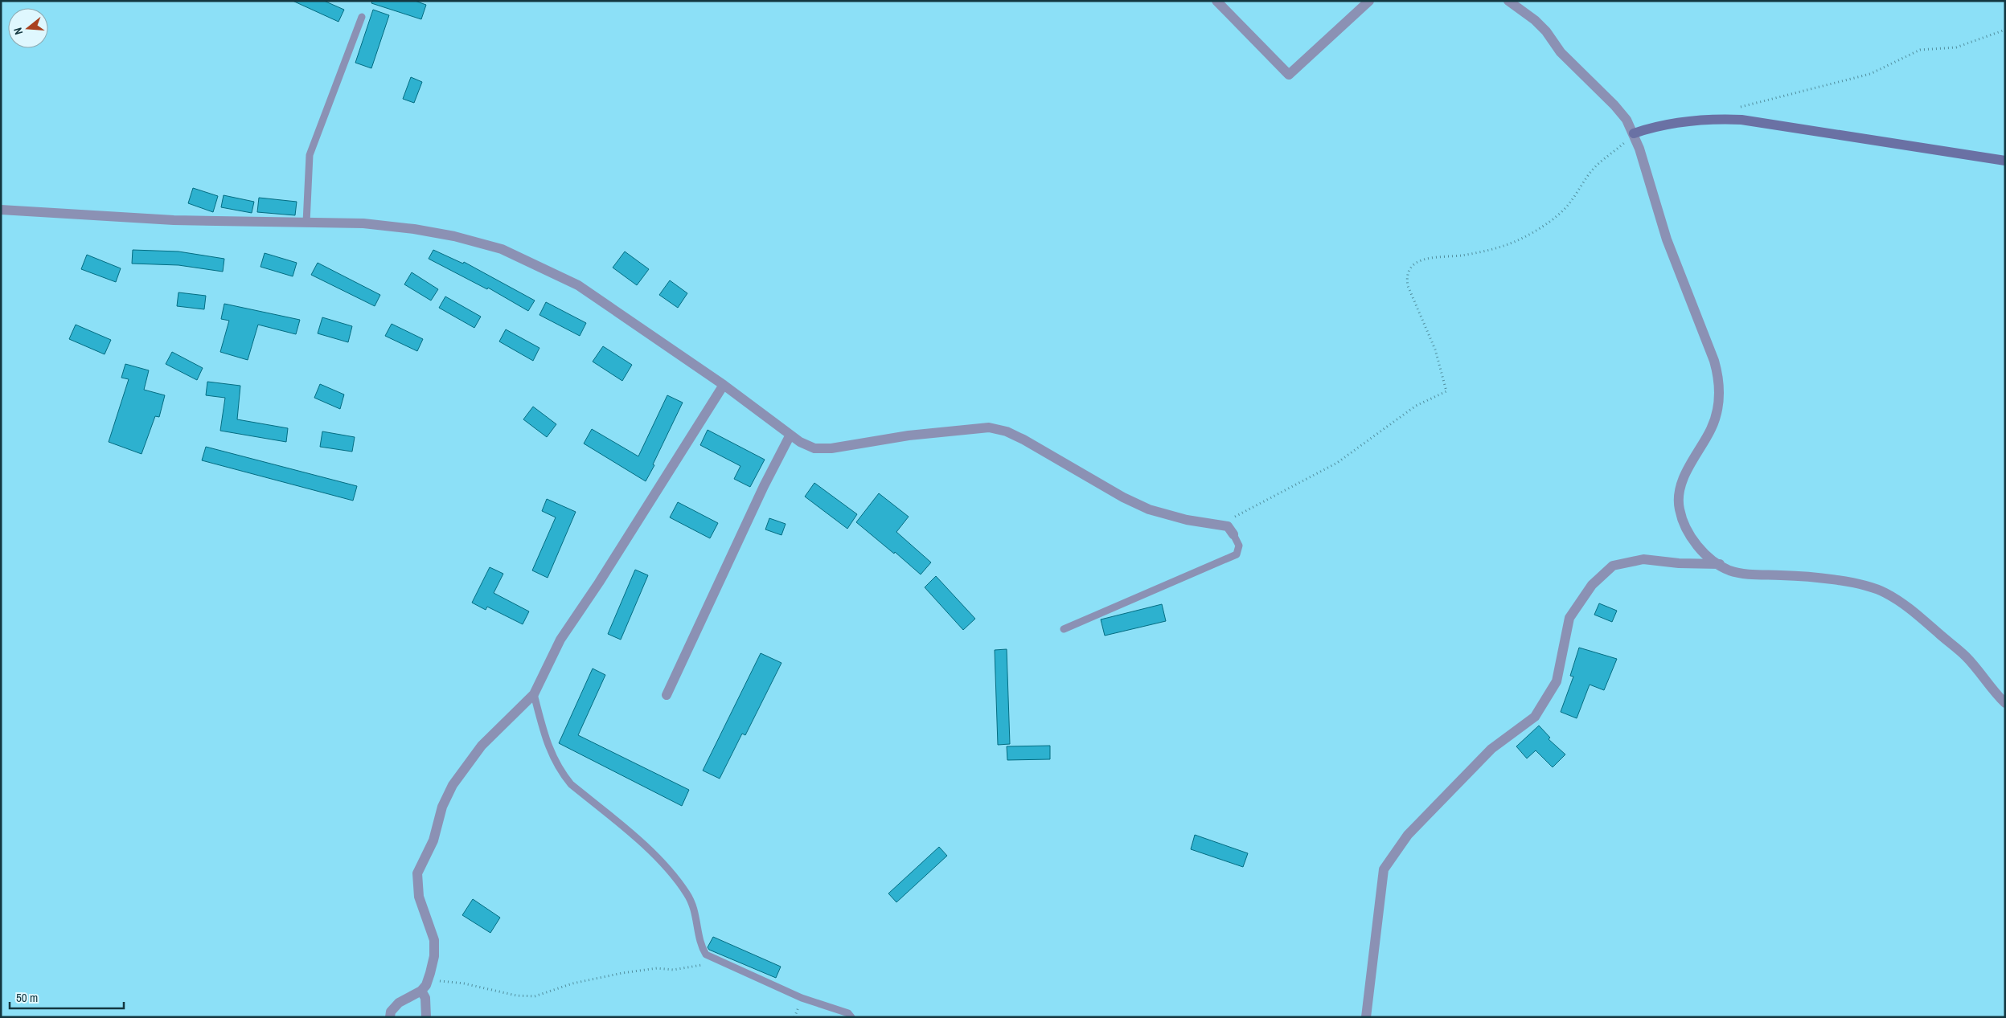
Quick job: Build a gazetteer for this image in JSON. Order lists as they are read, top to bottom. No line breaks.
{"scale_bar":"50 m","north":"left"}
